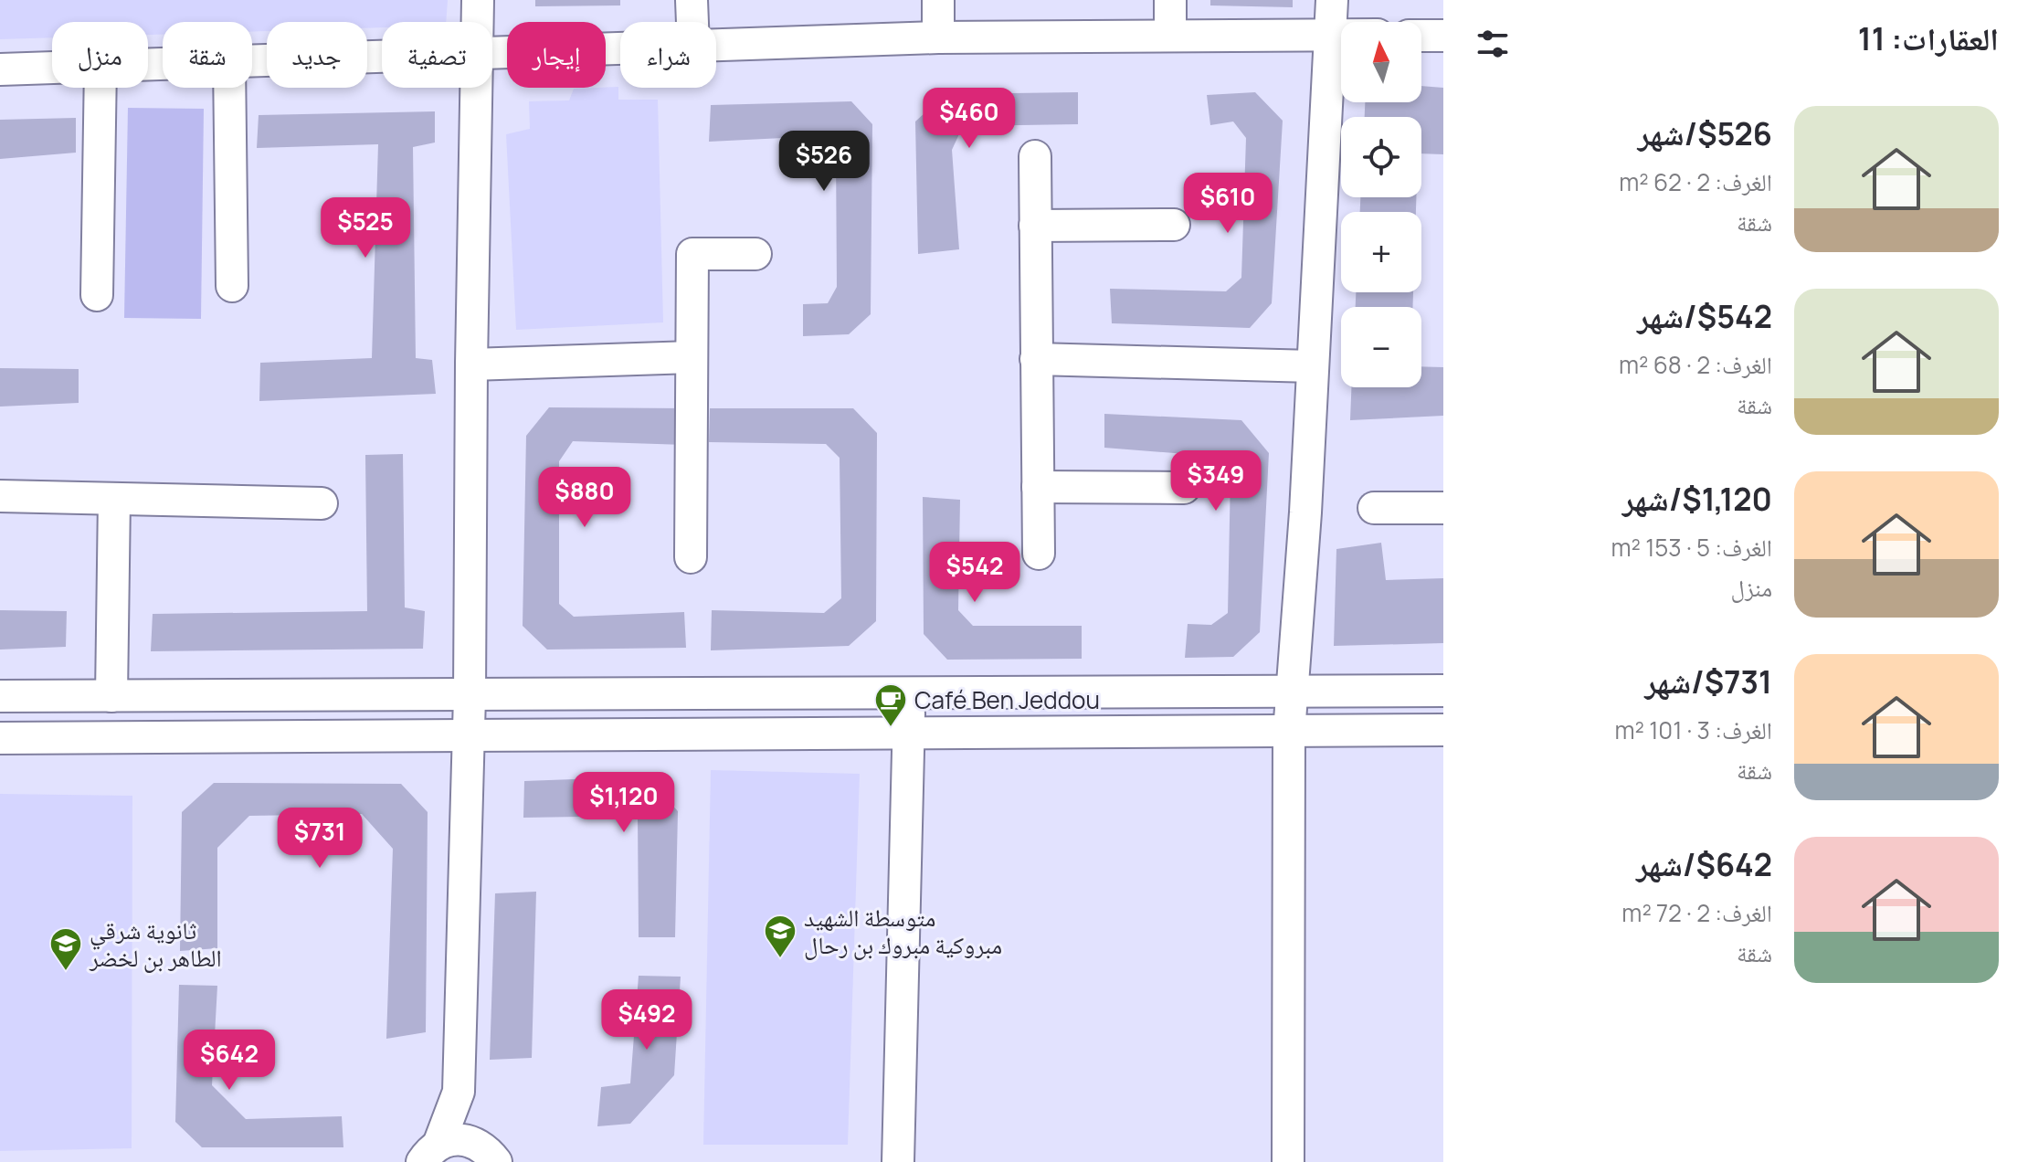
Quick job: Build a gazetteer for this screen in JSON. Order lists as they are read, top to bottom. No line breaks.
{"places":{"cafe":["Café Ben Jeddou"],"school or university":["متوسطة الشهيد مبروكية مبروك بن رحال","ثانوية شرقي الطاهر بن لخضر"]},"north":"top","page":{"heading":"العقارات: 11","map_buttons":["+","−"],"chip":["شراء","إيجار","تصفية","جديد","شقة","منزل"],"list":[{"name":"$526/شهر","note":"الغرف: 2 · 62 m² · شقة"},{"name":"$542/شهر","note":"الغرف: 2 · 68 m² · شقة"},{"name":"$1,120/شهر","note":"الغرف: 5 · 153 m² · منزل"},{"name":"$731/شهر","note":"الغرف: 3 · 101 m² · شقة"},{"name":"$642/شهر","note":"الغرف: 2 · 72 m² · شقة"}],"price":["$460","$526","$610","$525","$349","$880","$542","$1,120","$731","$492","$642"]}}
